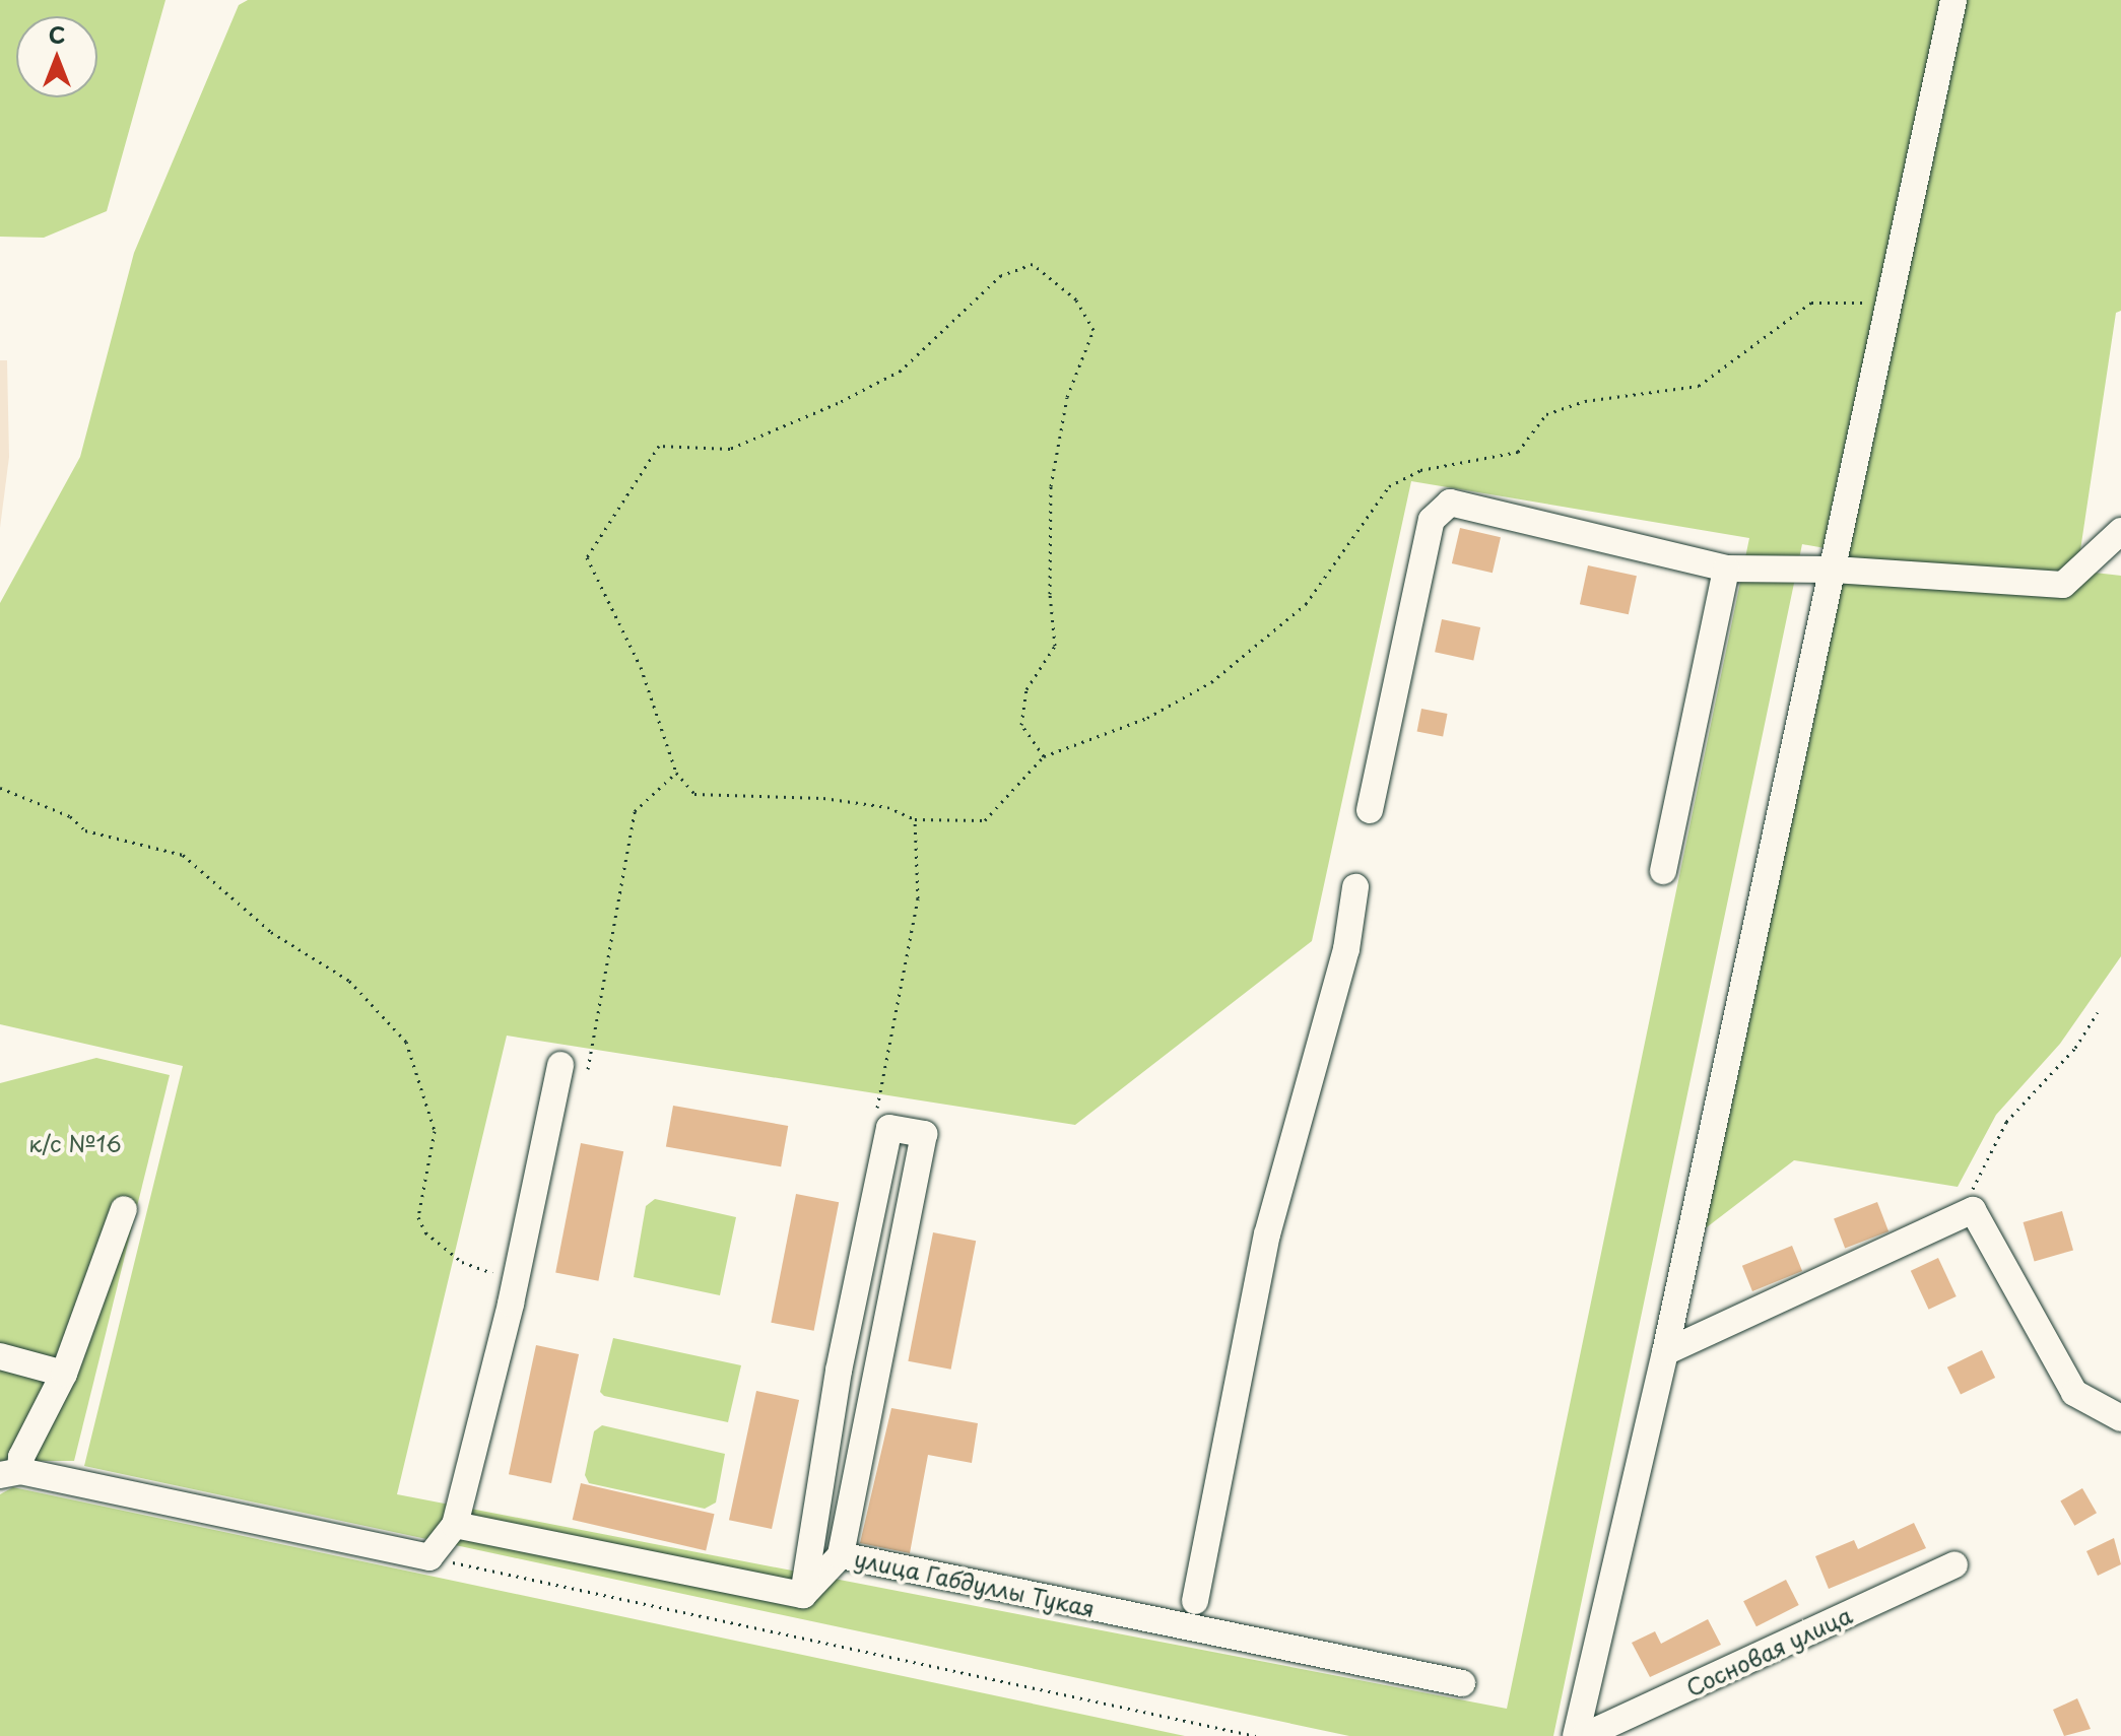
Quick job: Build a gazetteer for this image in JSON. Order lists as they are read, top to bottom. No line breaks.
{"streets":{"street":["улица Габдуллы Тукая","Сосновая улица"]},"parks":["к/с №16"],"north":"top"}
